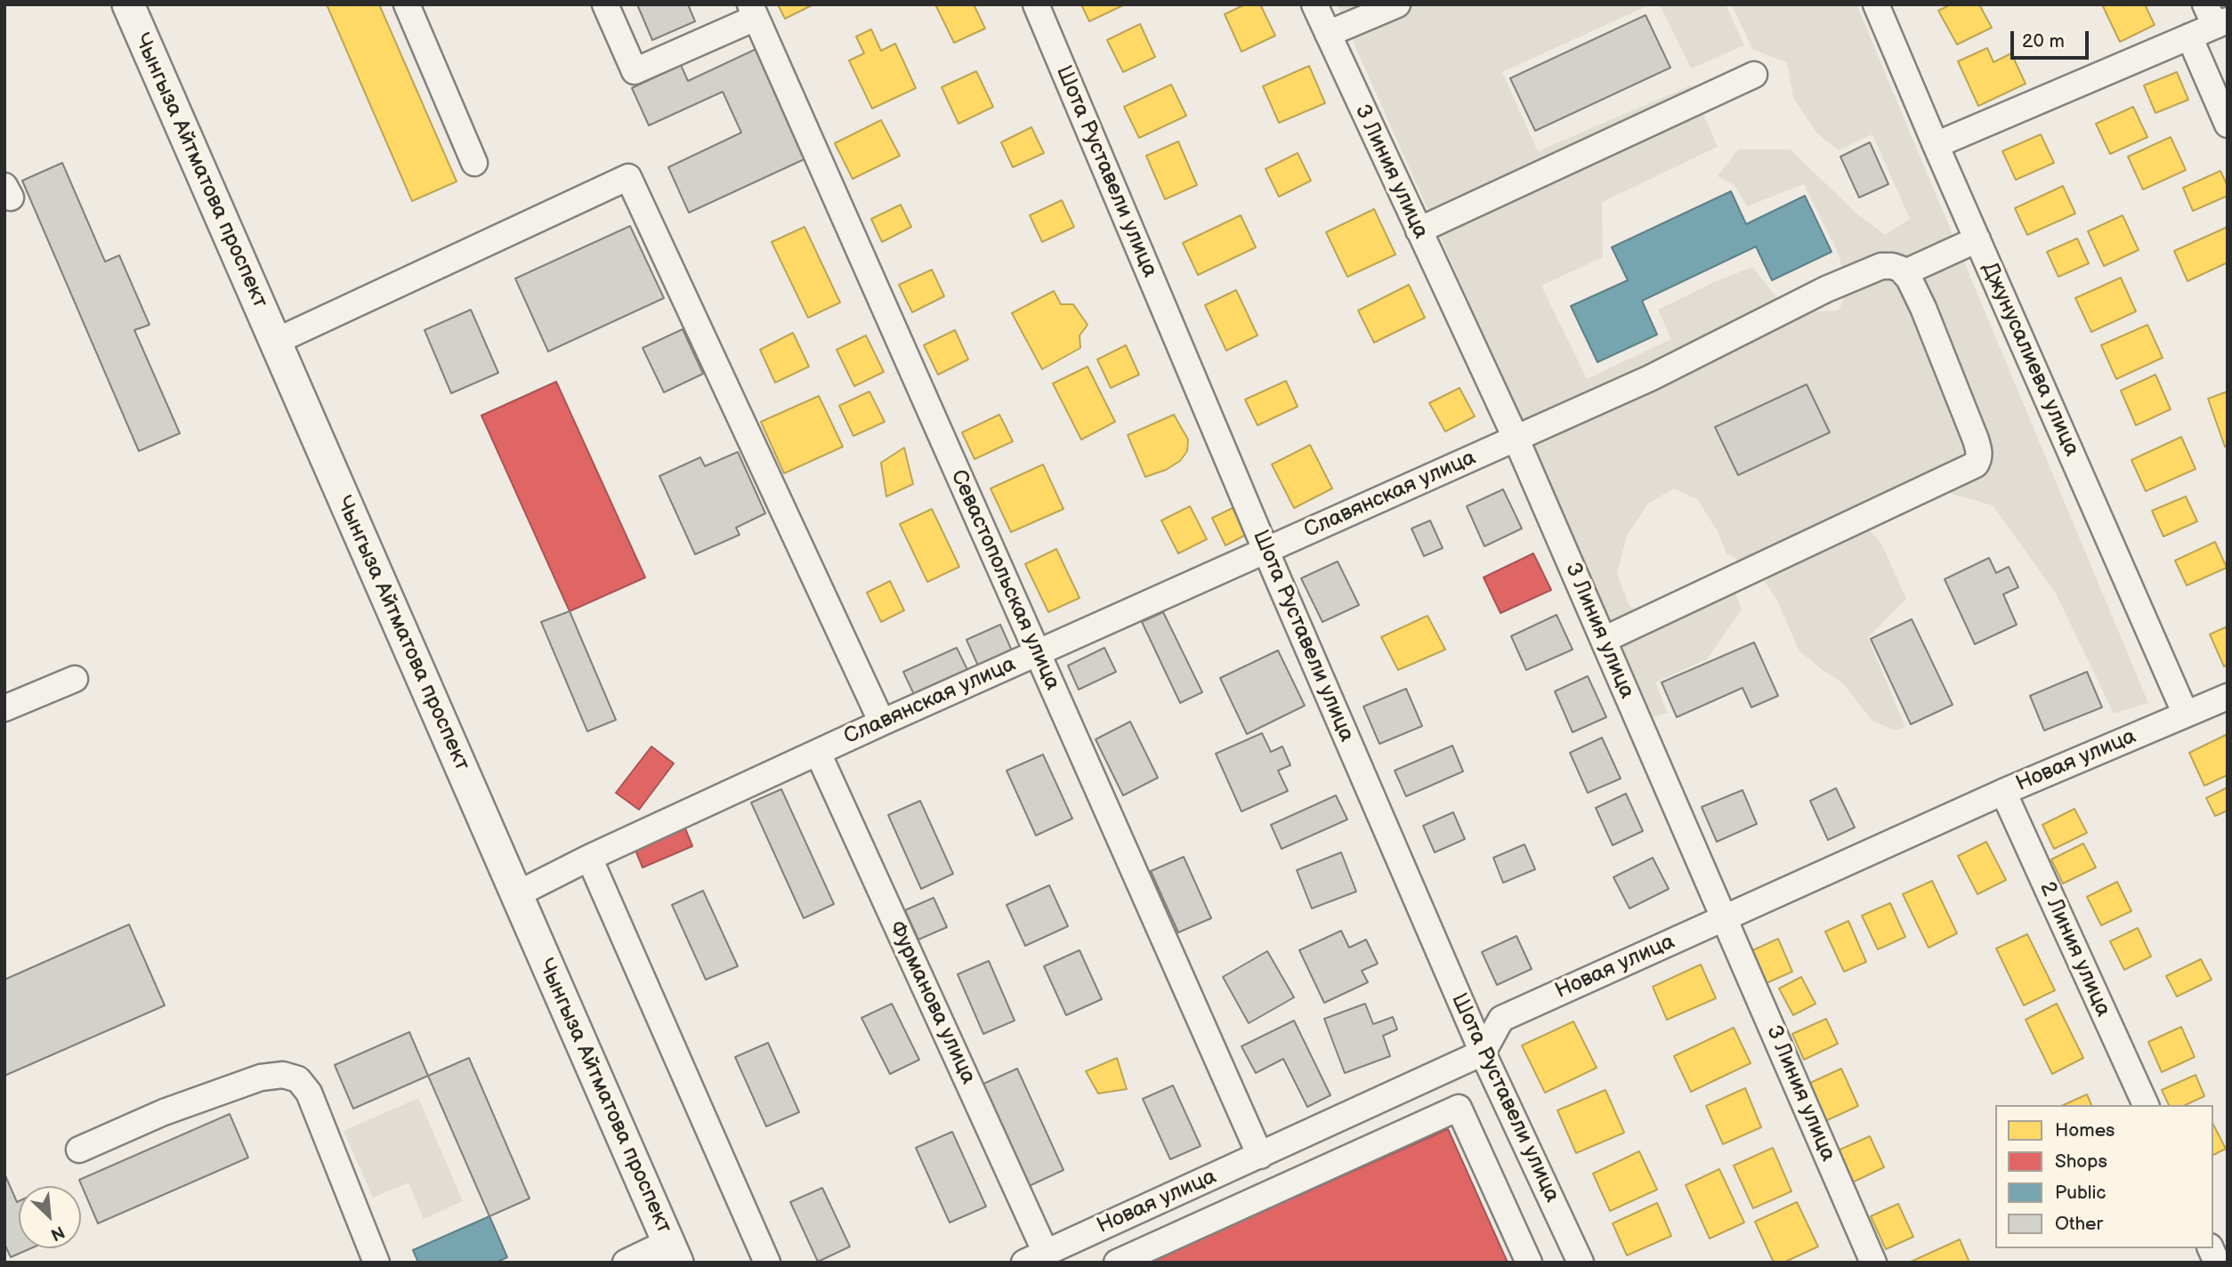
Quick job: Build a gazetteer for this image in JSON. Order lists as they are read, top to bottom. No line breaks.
{"streets":{"main road":["Чынгыза Айтматова проспект"],"street":["Шота Руставели улица","3 Линия улица","Джунусалиева улица","Славянская улица","Севастопольская улица","Новая улица","2 Линия улица","Фурманова улица"]},"crossings":[["Чынгыза Айтматова проспект","Славянская улица"],["Шота Руставели улица","Славянская улица"],["Шота Руставели улица","Новая улица"],["3 Линия улица","Славянская улица"],["3 Линия улица","Новая улица"],["Джунусалиева улица","Новая улица"],["Славянская улица","Севастопольская улица"],["Славянская улица","Фурманова улица"],["Севастопольская улица","Новая улица"],["Новая улица","2 Линия улица"],["Новая улица","Фурманова улица"]],"legend":["Homes","Shops","Public","Other"],"scale_bar":"20 m","north":"bottom right"}
